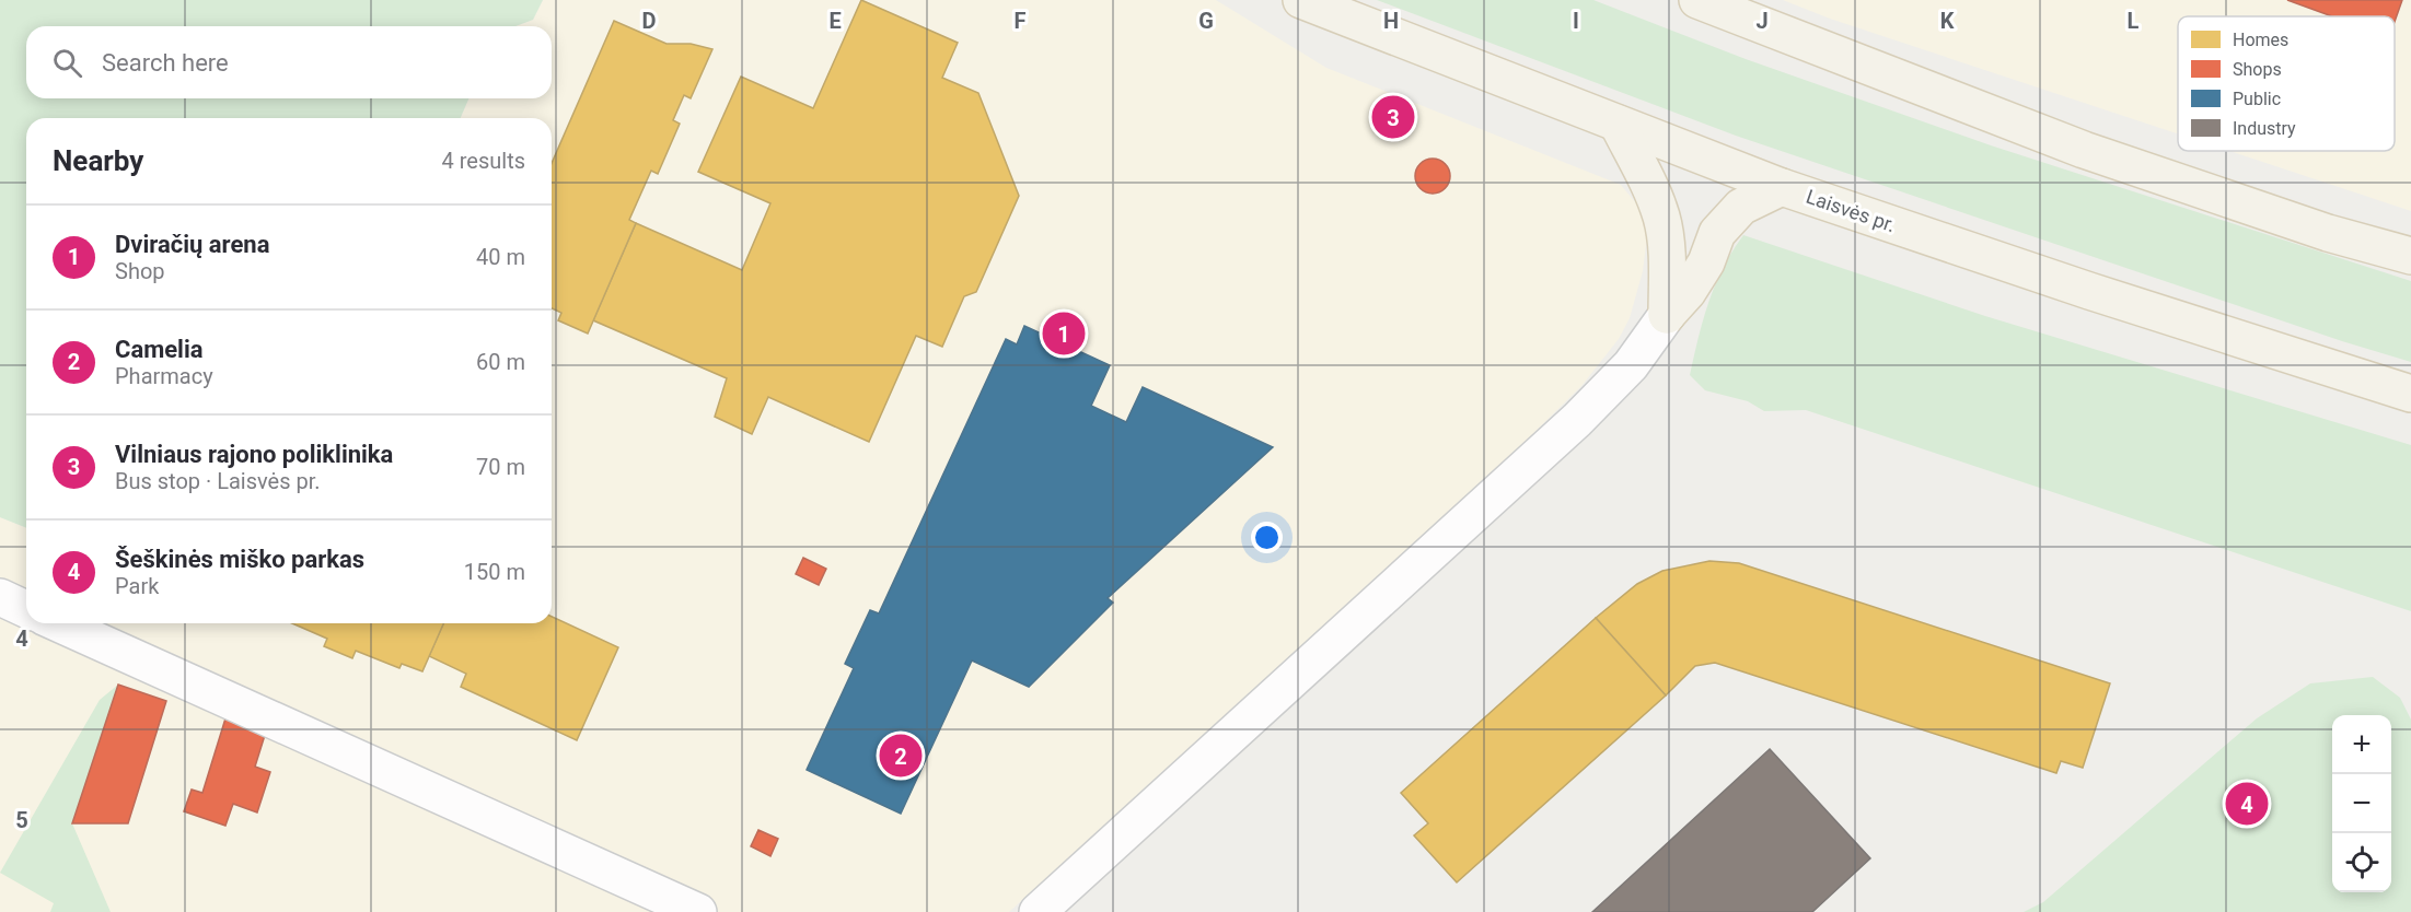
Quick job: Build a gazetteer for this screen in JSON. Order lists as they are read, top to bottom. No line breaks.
{"streets":{"main road":["Laisvės pr."]},"legend":["Homes","Shops","Public","Industry"],"page":{"search":"Search here","pins":["3","1","2","4"],"heading":["Nearby","4 results"],"list":[{"mark":"1","name":"Dviračių arena","note":"Shop","value":"40 m"},{"mark":"2","name":"Camelia","note":"Pharmacy","value":"60 m"},{"mark":"3","name":"Vilniaus rajono poliklinika","note":"Bus stop · Laisvės pr.","value":"70 m"},{"mark":"4","name":"Šeškinės miško parkas","note":"Park","value":"150 m"}],"map_buttons":["+","−"]},"grid":{"columns":["D","E","F","G","H","I","J","K","L"],"rows":["4","5"]}}
